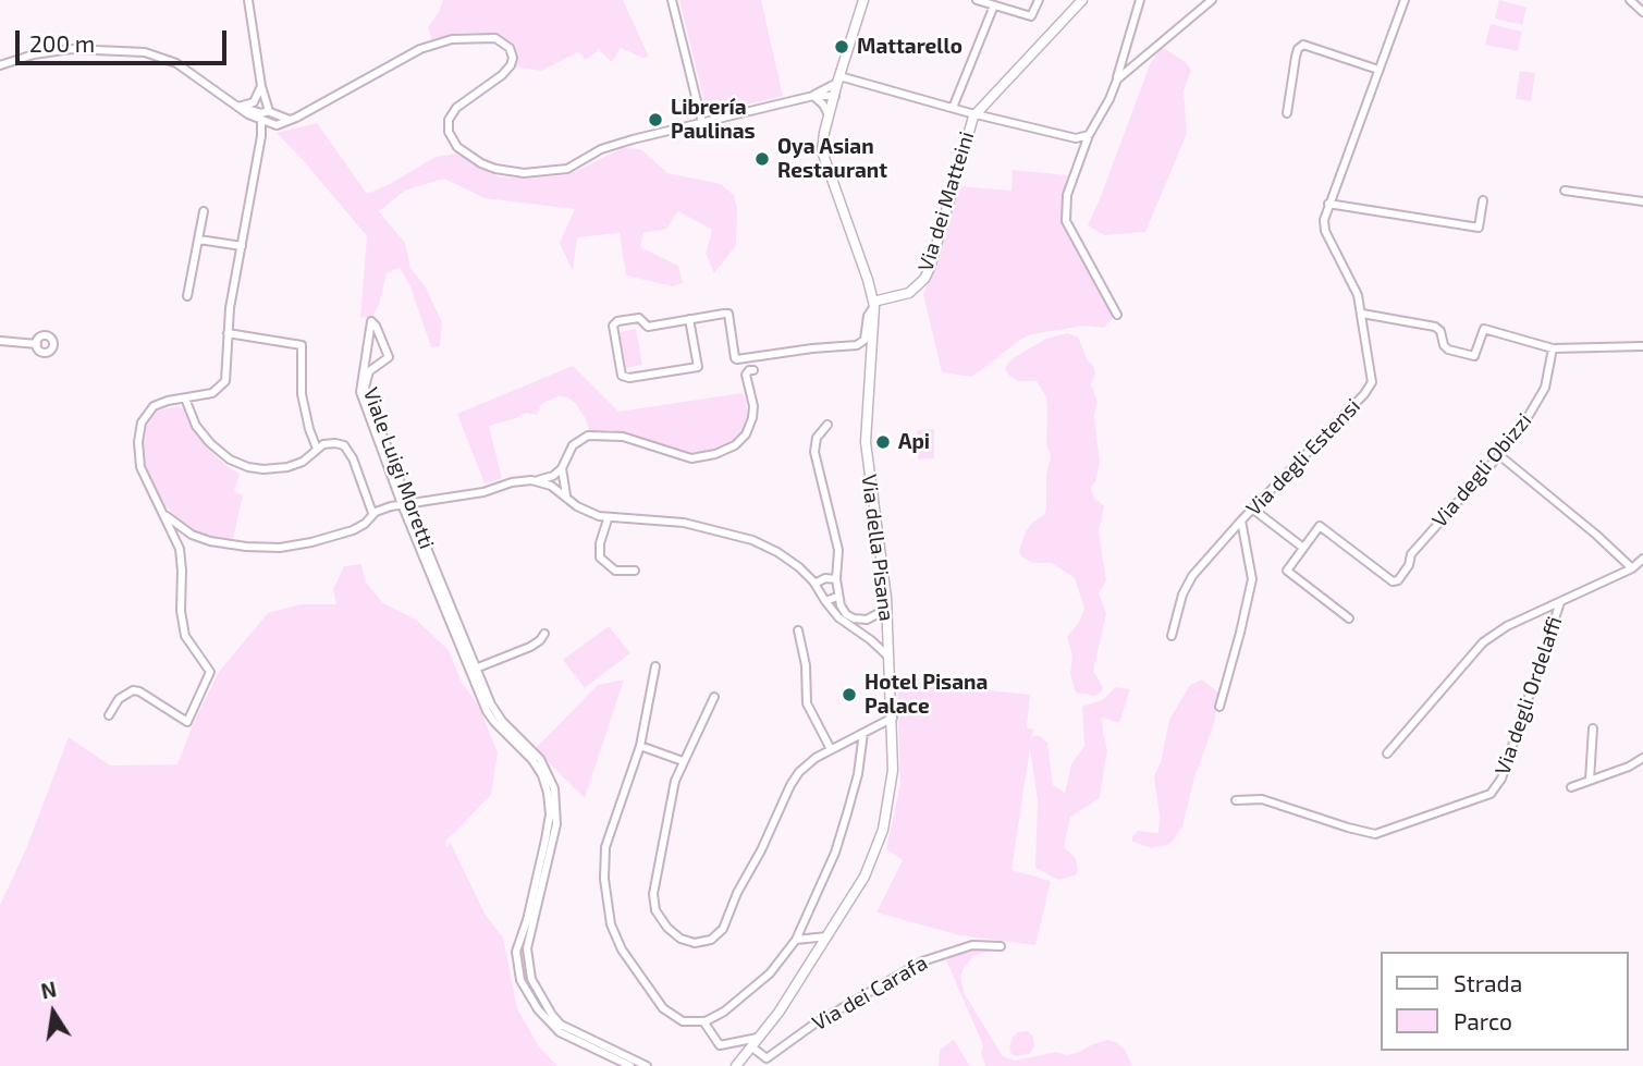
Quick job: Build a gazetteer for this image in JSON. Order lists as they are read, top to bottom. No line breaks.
{"streets":{"main road":["Via dei Matteini","Via della Pisana"],"street":["Via degli Estensi","Viale Luigi Moretti","Via degli Obizzi","Via degli Ordelaffi","Via dei Carafa"]},"crossings":[["Via dei Matteini","Via della Pisana"]],"places":["Mattarello","Librería Paulinas","Oya Asian Restaurant","Api","Hotel Pisana Palace"],"legend":["Strada","Parco"],"scale_bar":"200 m","north":"top"}
